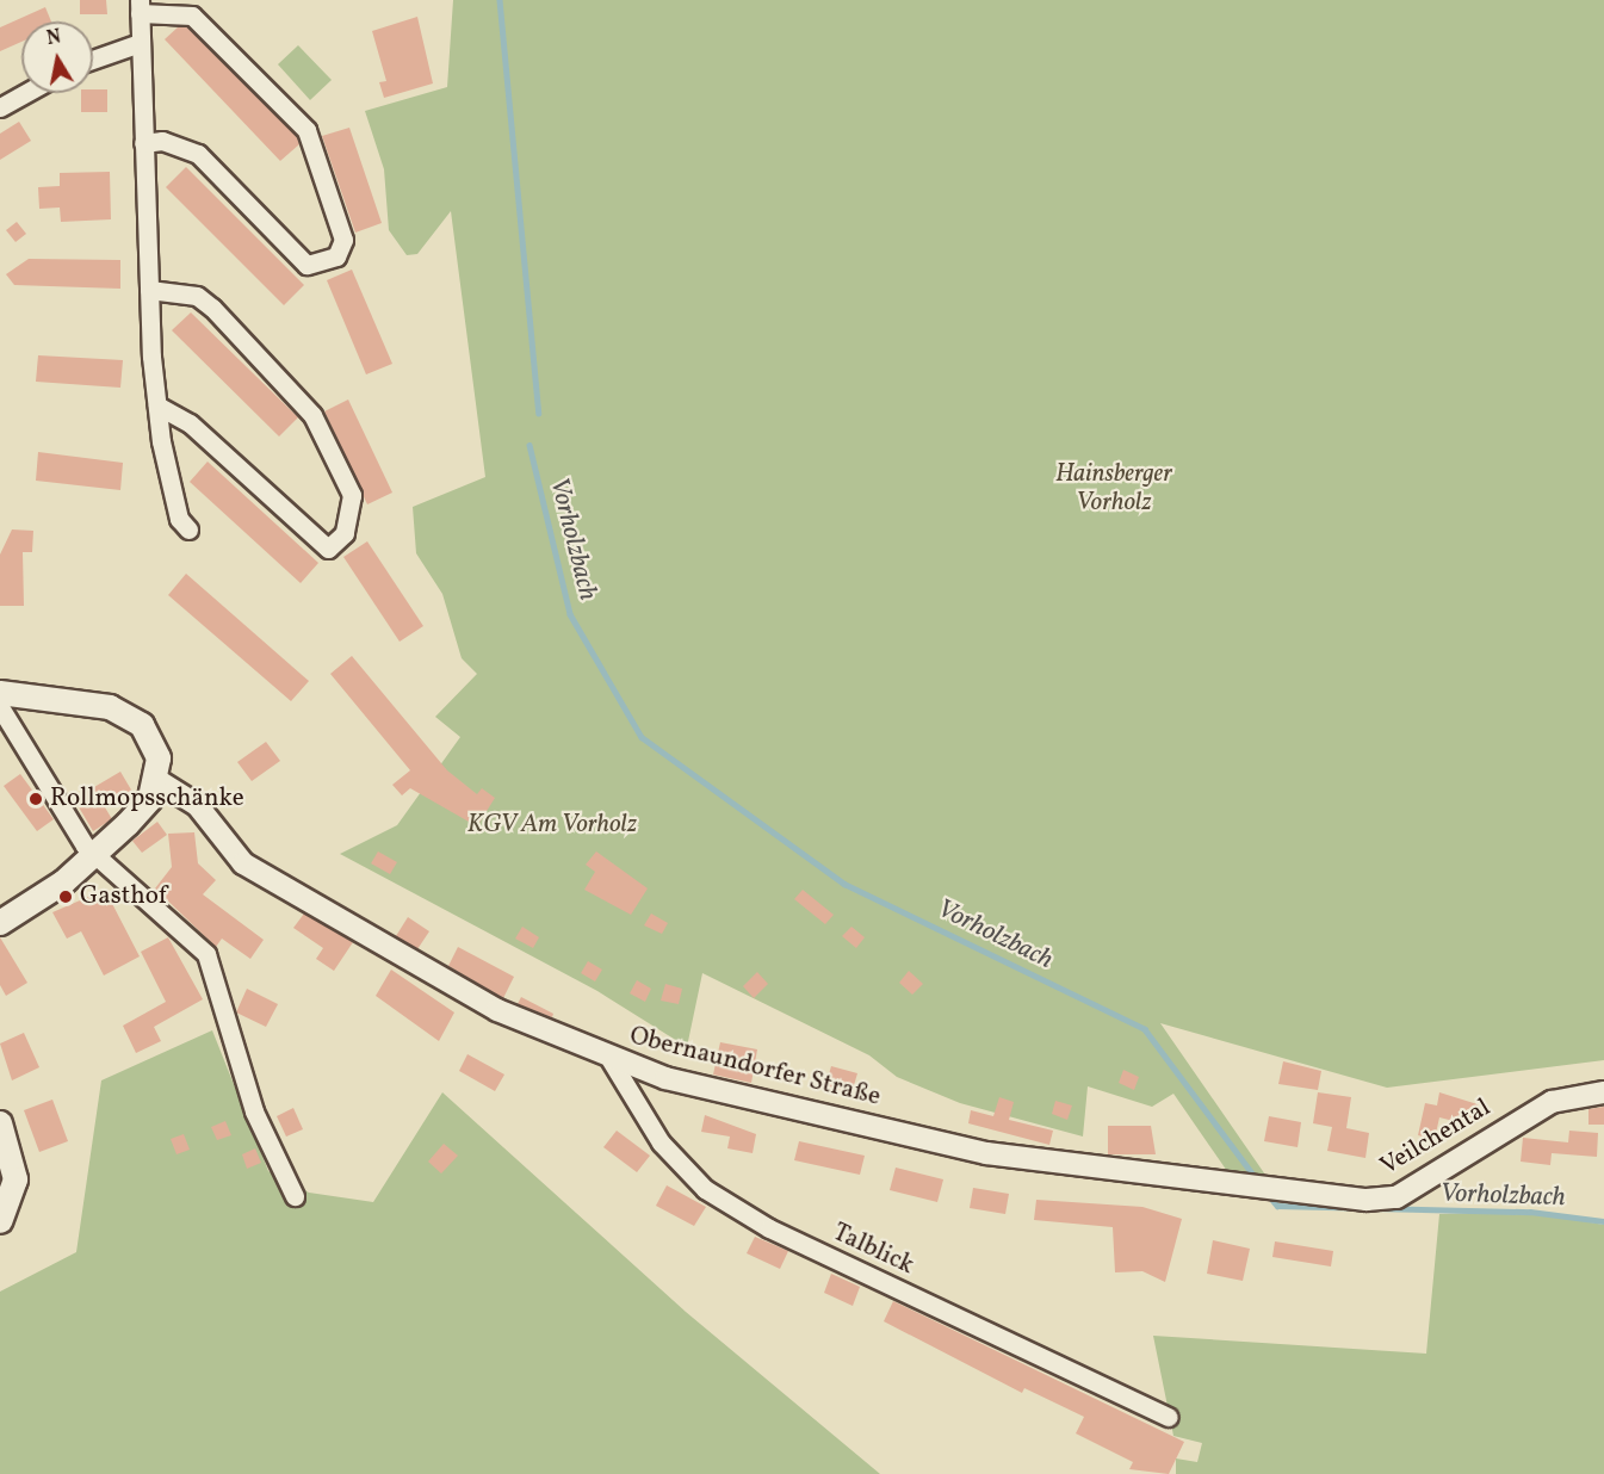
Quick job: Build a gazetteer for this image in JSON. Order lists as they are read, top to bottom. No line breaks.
{"streets":{"street":["Obernaundorfer Straße","Veilchental","Talblick"]},"crossings":[["Obernaundorfer Straße","Veilchental"],["Obernaundorfer Straße","Talblick"]],"water":["Vorholzbach"],"parks":["Hainsberger Vorholz","KGV Am Vorholz"],"places":["Rollmopsschänke","Gasthof"],"north":"top"}
